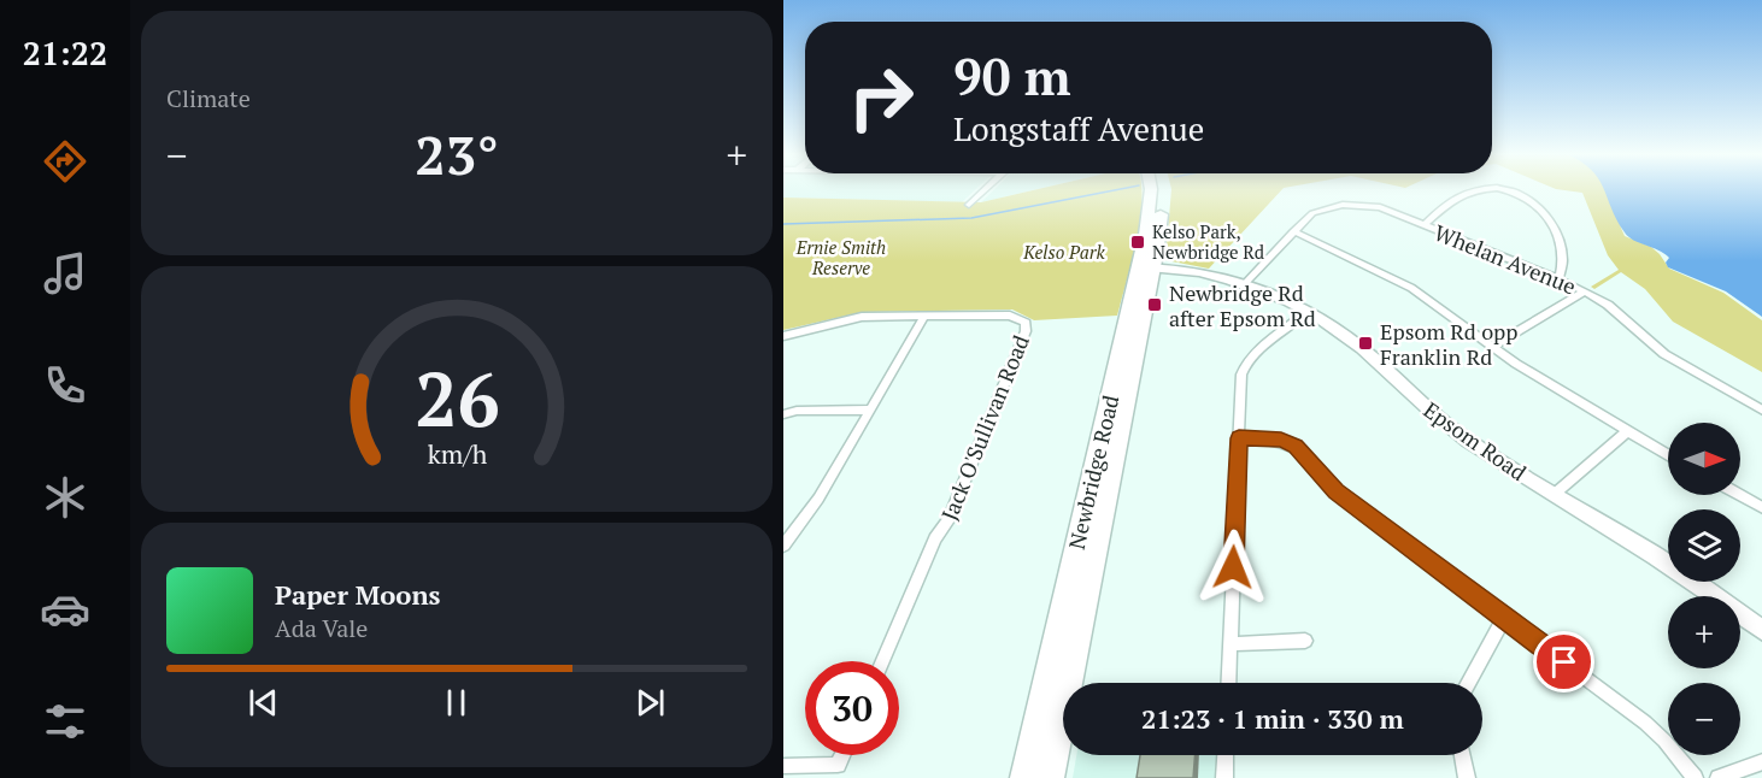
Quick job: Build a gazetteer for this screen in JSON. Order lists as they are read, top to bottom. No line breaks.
{"streets":{"highway":["Newbridge Road"],"street":["Whelan Avenue","Jack O'Sullivan Road","Epsom Road"]},"crossings":[["Whelan Avenue","Epsom Road"],["Epsom Road","Newbridge Road"]],"parks":["Ernie Smith Reserve","Kelso Park"],"places":{"transit":["Kelso Park, Newbridge Rd","Newbridge Rd after Epsom Rd","Epsom Rd opp Franklin Rd"]},"north":"right","page":{"tabs":"21:22","tile":"Climate","turn":["90 m","Longstaff Avenue"],"heat":["−","23°","+"],"map_buttons":["+","−"],"song":["Paper Moons","Ada Vale"],"limit":"30","trip":"21:23 · 1 min · 330 m","gauge":["26","km/h"]}}
